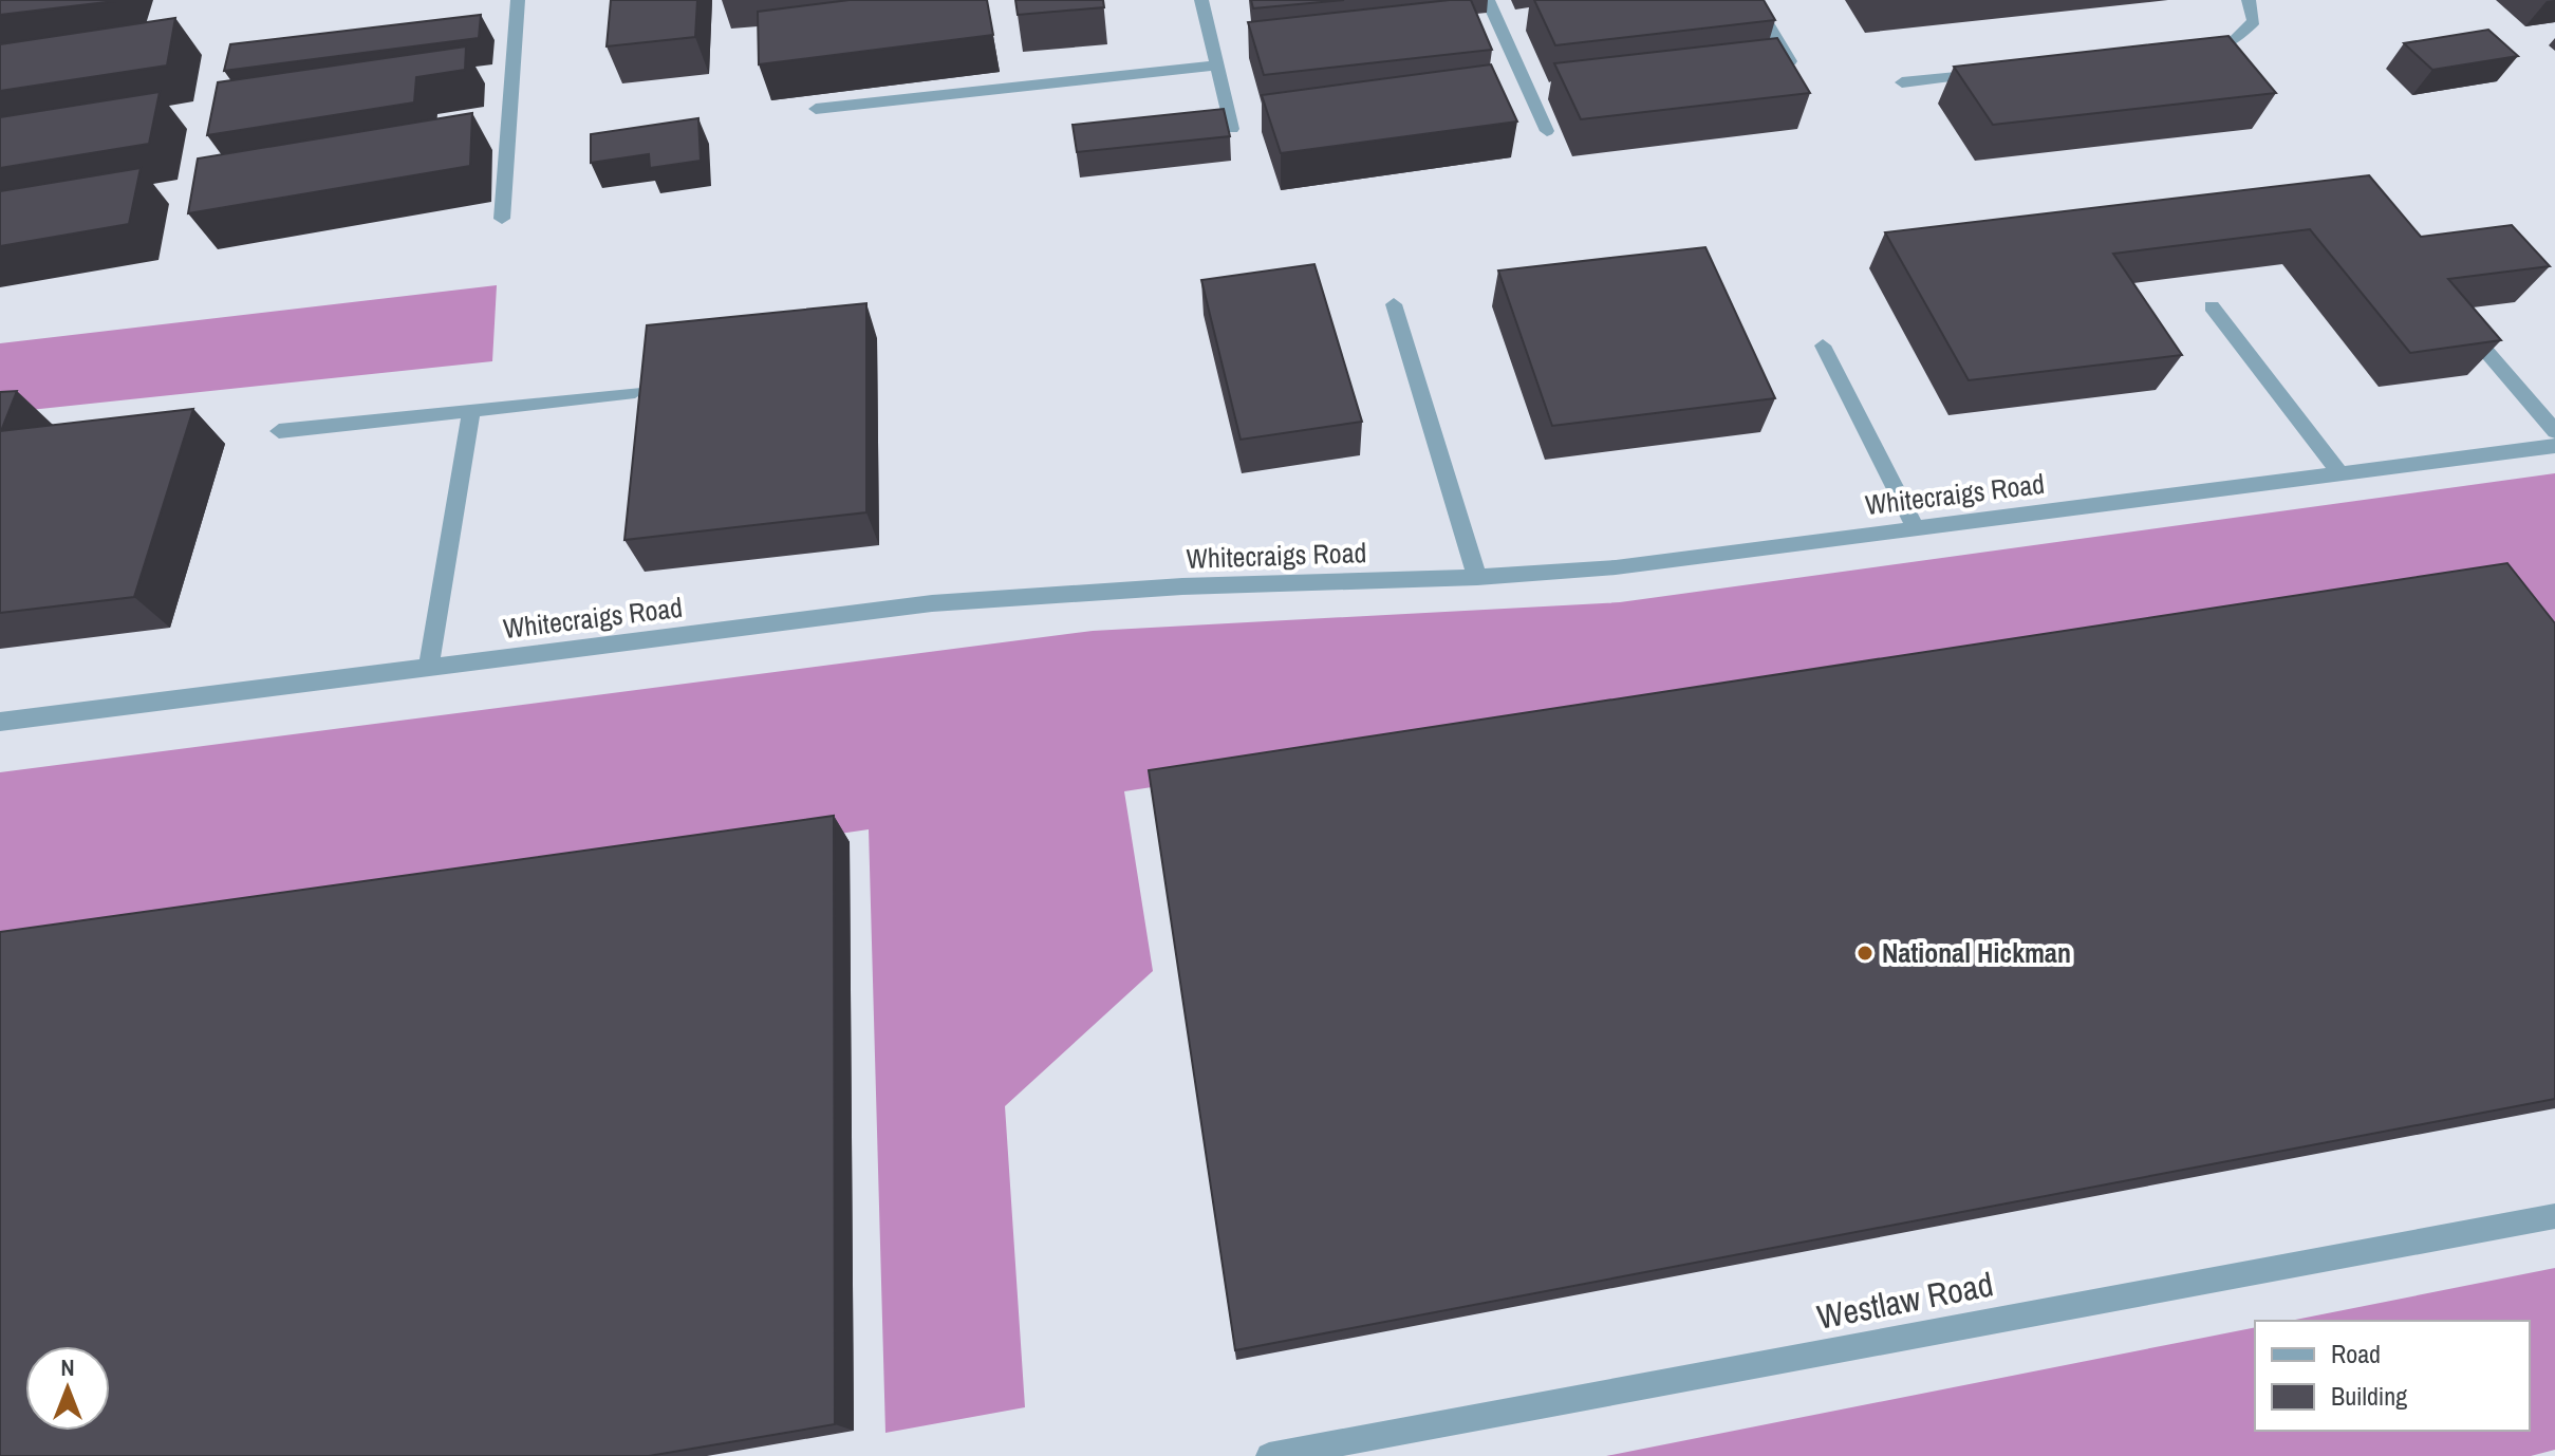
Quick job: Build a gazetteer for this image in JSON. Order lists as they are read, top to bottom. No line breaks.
{"streets":{"street":["Whitecraigs Road","Westlaw Road"]},"places":["National Hickman"],"legend":["Road","Building"],"north":"top"}
